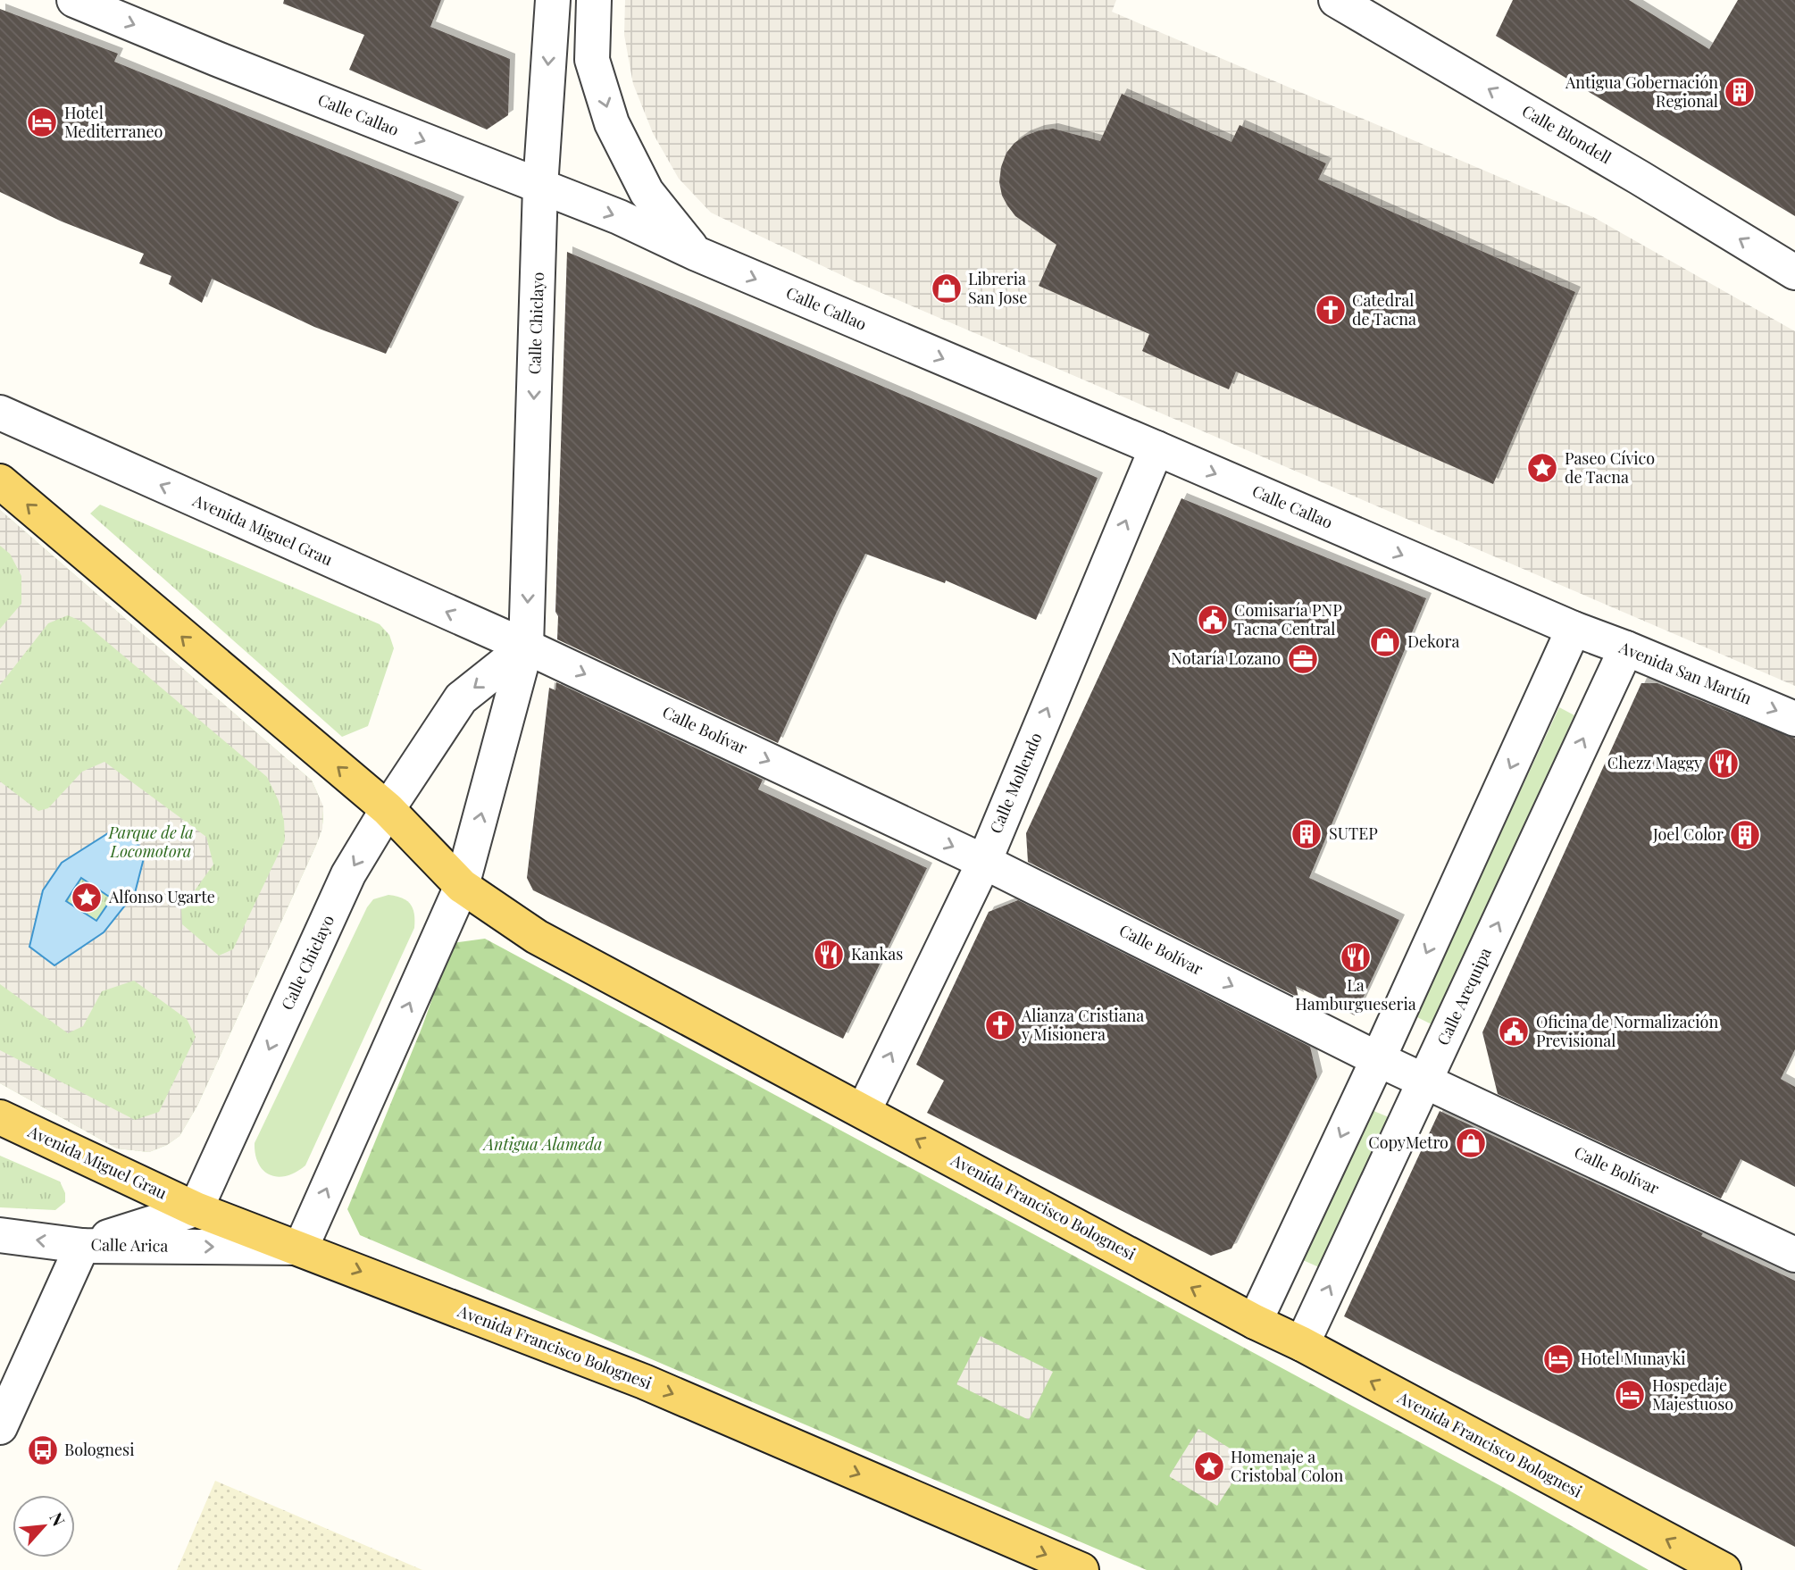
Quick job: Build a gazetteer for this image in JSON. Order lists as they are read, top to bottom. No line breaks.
{"streets":{"main road":["Avenida Miguel Grau","Avenida Francisco Bolognesi"],"street":["Calle Callao","Calle Blondell","Calle Chiclayo","Avenida San Martín","Calle Bolívar","Calle Mollendo","Calle Arequipa","Calle Arica"]},"crossings":[["Calle Callao","Calle Chiclayo"],["Calle Callao","Avenida San Martín"],["Calle Callao","Calle Mollendo"],["Calle Chiclayo","Avenida Miguel Grau"],["Calle Chiclayo","Calle Bolívar"],["Calle Chiclayo","Avenida Francisco Bolognesi"],["Calle Chiclayo","Calle Arica"],["Avenida Miguel Grau","Calle Bolívar"],["Avenida Miguel Grau","Avenida Francisco Bolognesi"],["Avenida San Martín","Calle Arequipa"],["Calle Bolívar","Calle Mollendo"],["Calle Bolívar","Calle Arequipa"],["Calle Mollendo","Avenida Francisco Bolognesi"],["Calle Arequipa","Avenida Francisco Bolognesi"],["Avenida Francisco Bolognesi","Calle Arica"]],"one_way":["Calle Callao","Calle Blondell","Avenida Miguel Grau","Avenida San Martín","Calle Bolívar","Calle Mollendo"],"parks":["Parque de la Locomotora","Antigua Alameda"],"places":{"building":["Antigua Gobernación Regional","SUTEP","Joel Color"],"hotel":["Hotel Mediterraneo","Hotel Munayki","Hospedaje Majestuoso"],"shop":["Libreria San Jose","Dekora","CopyMetro"],"church":["Catedral de Tacna","Alianza Cristiana y Misionera"],"place":["Paseo Cívico de Tacna","Alfonso Ugarte","Homenaje a Cristobal Colon"],"public building":["Comisaría PNP Tacna Central","Oficina de Normalización Previsional"],"office":["Notaría Lozano"],"restaurant":["Chezz Maggy","Kankas","La Hamburgueseria"],"bus stop":["Bolognesi"]},"north":"top right"}
